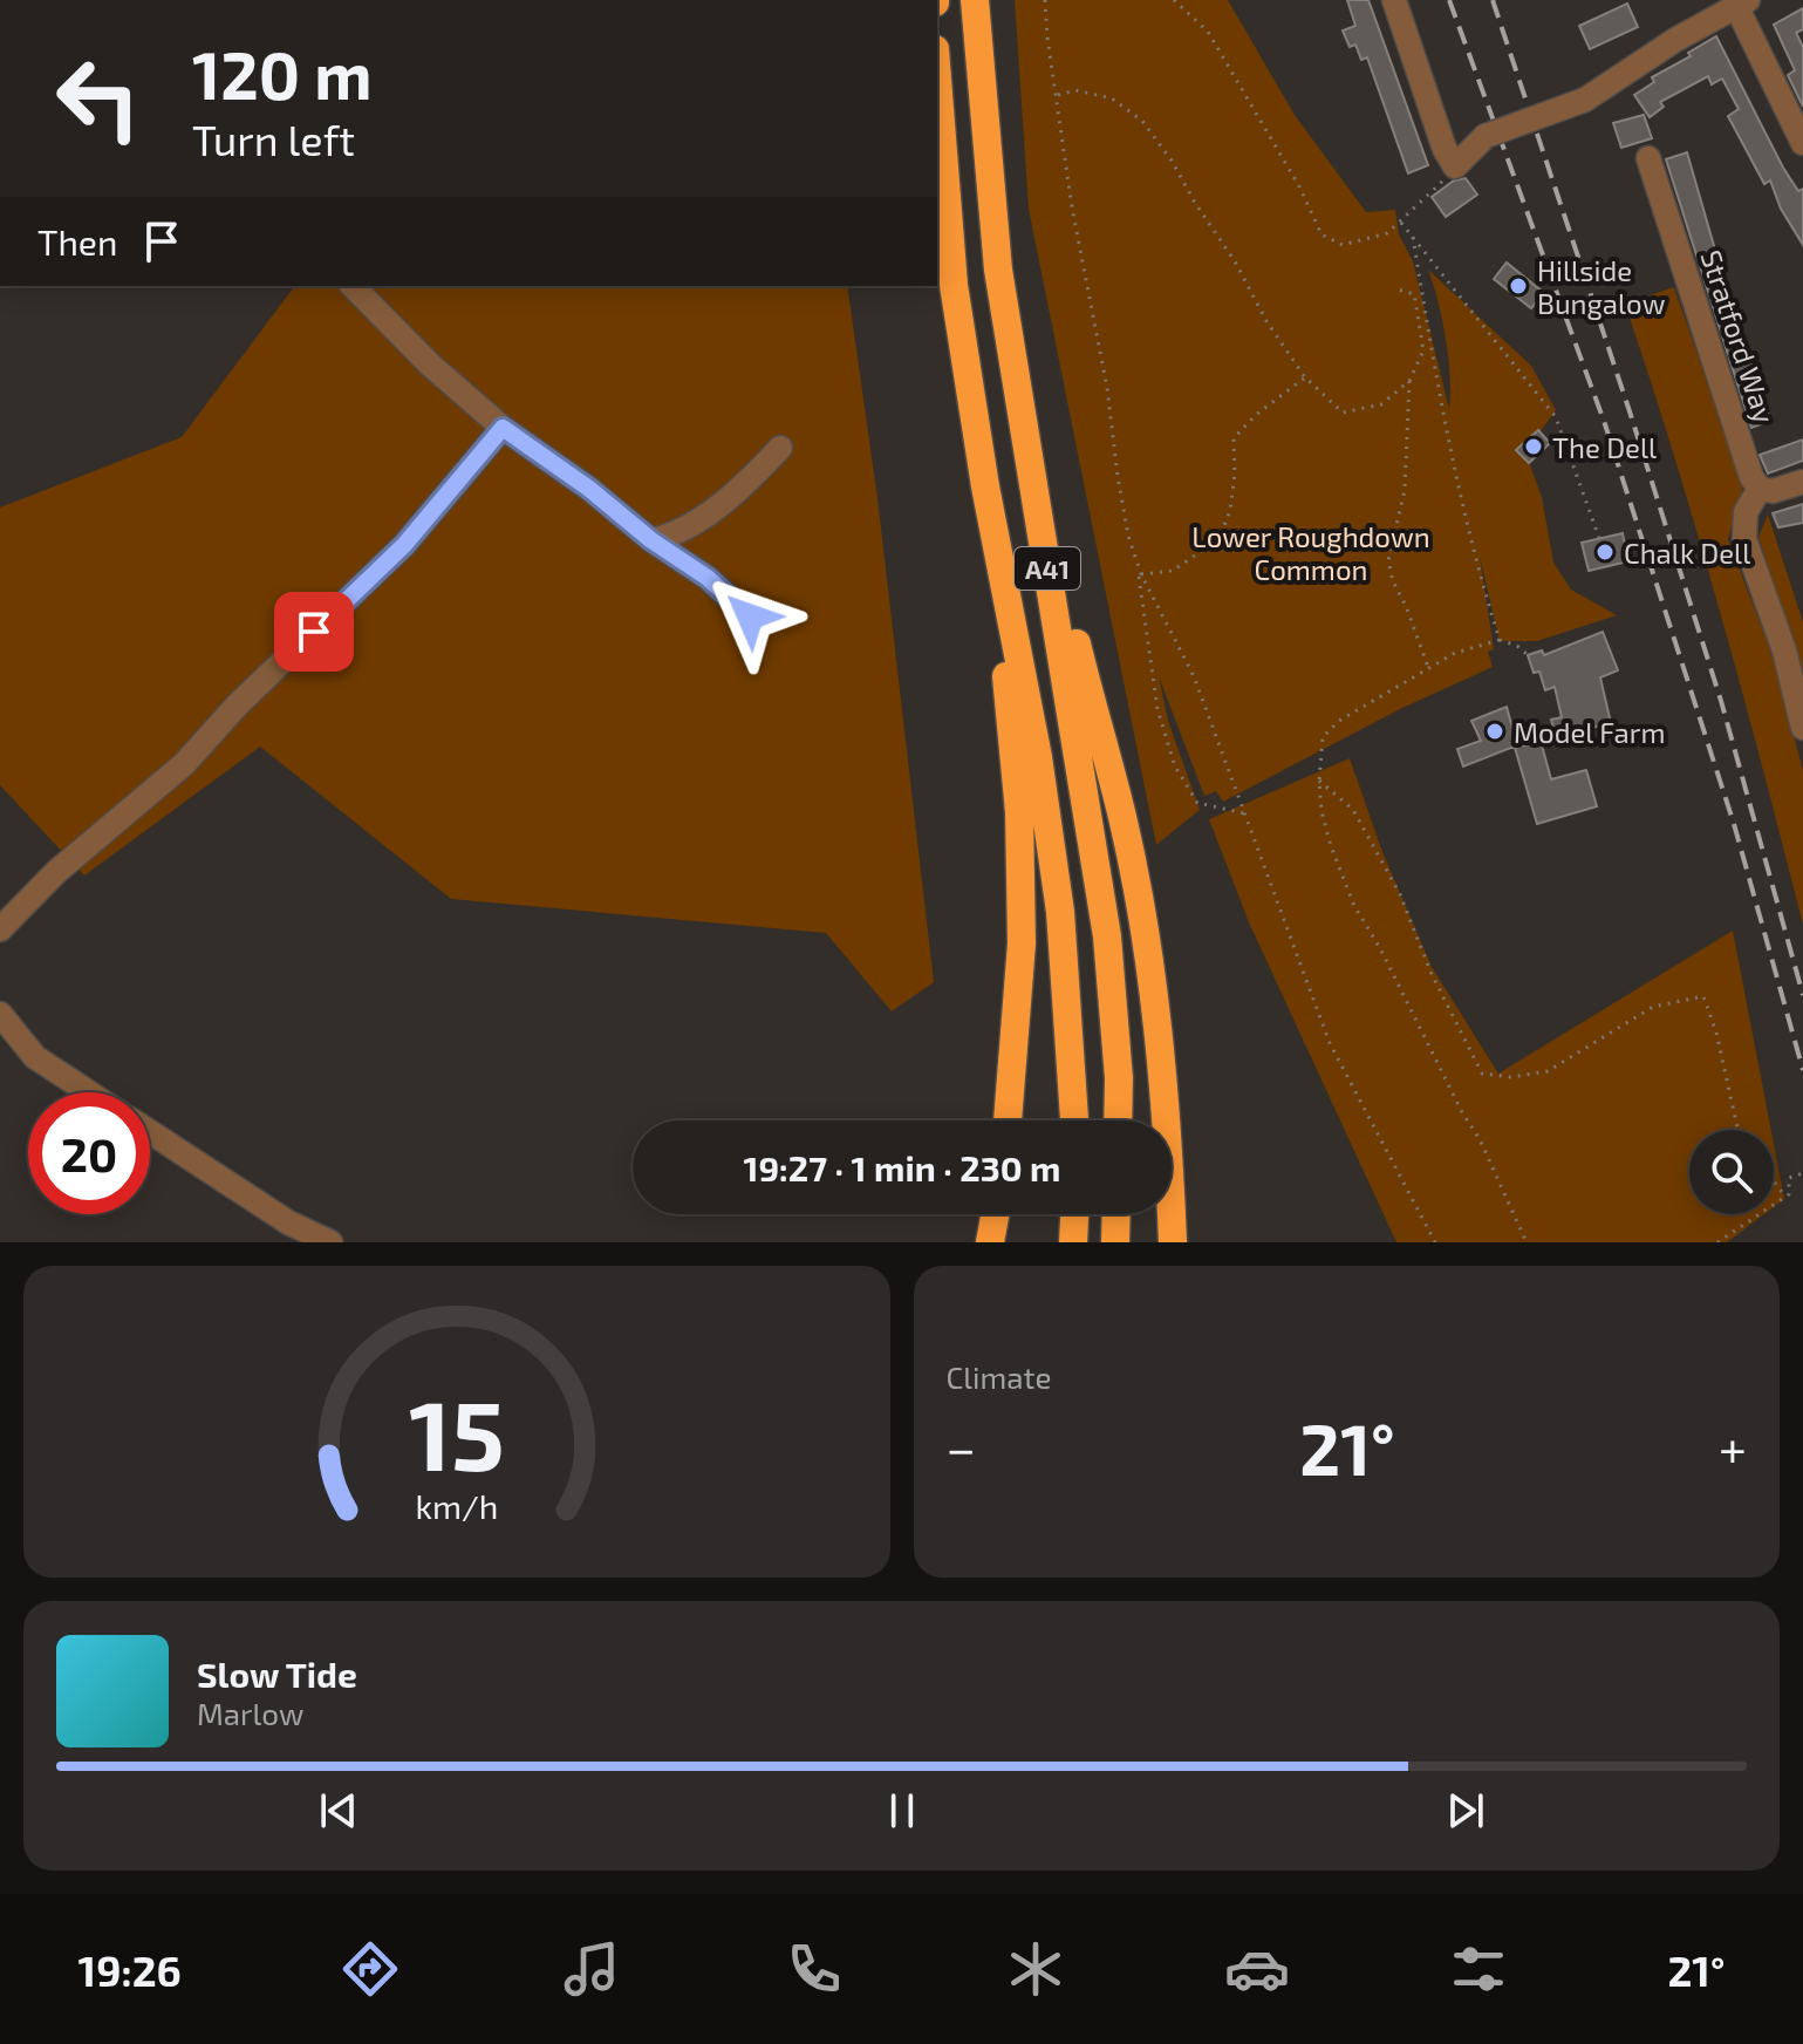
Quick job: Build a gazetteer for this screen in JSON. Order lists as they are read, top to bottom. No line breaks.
{"streets":{"highway":["A41"],"street":["Stratford Way"]},"parks":["Lower Roughdown Common"],"places":["Hillside Bungalow","The Dell","Chalk Dell","Model Farm"],"page":{"turn":["120 m","Turn left"],"then":"Then","limit":"20","trip":"19:27 · 1 min · 230 m","tile":"Climate","heat":["−","21°","+"],"song":["Slow Tide","Marlow"],"tabs":["19:26","21°"],"gauge":["15","km/h"]}}
